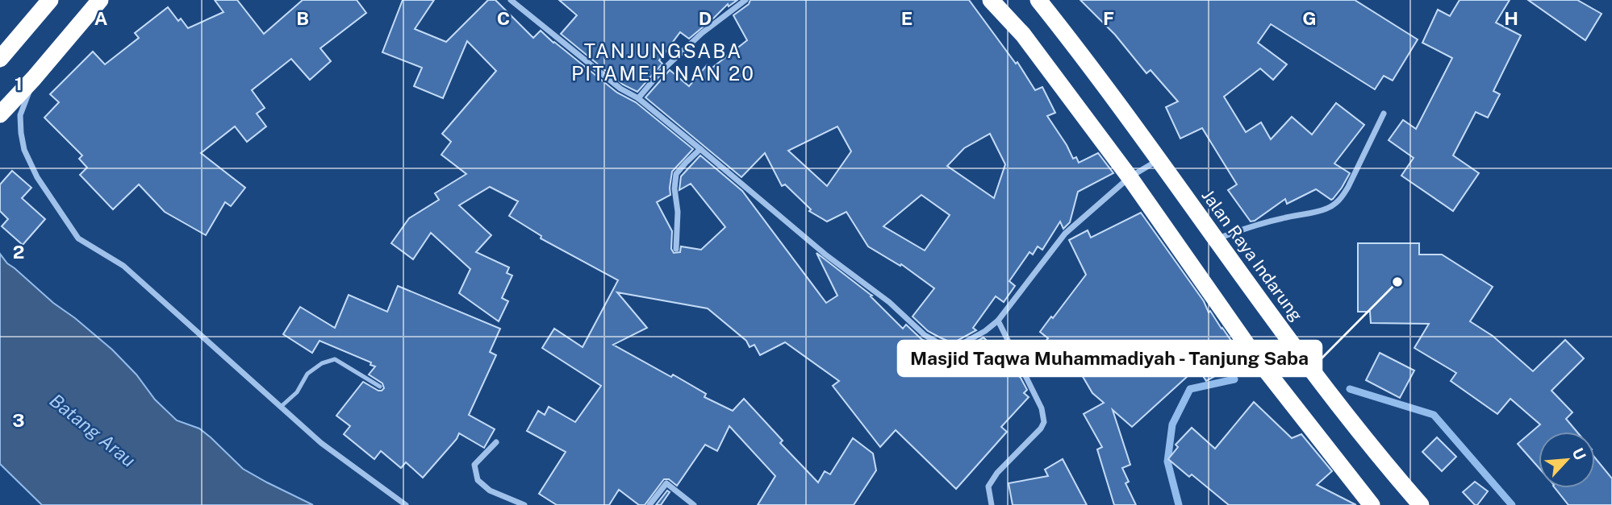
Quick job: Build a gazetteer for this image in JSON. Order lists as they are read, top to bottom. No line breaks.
{"streets":{"highway":["Jalan Raya Indarung"]},"districts":["TANJUNGSABA PITAMEH NAN 20"],"water":["Batang Arau"],"places":["Masjid Taqwa Muhammadiyah - Tanjung Saba"],"north":"top right","grid":{"columns":["A","B","C","D","E","F","G","H"],"rows":["1","2","3"]}}
